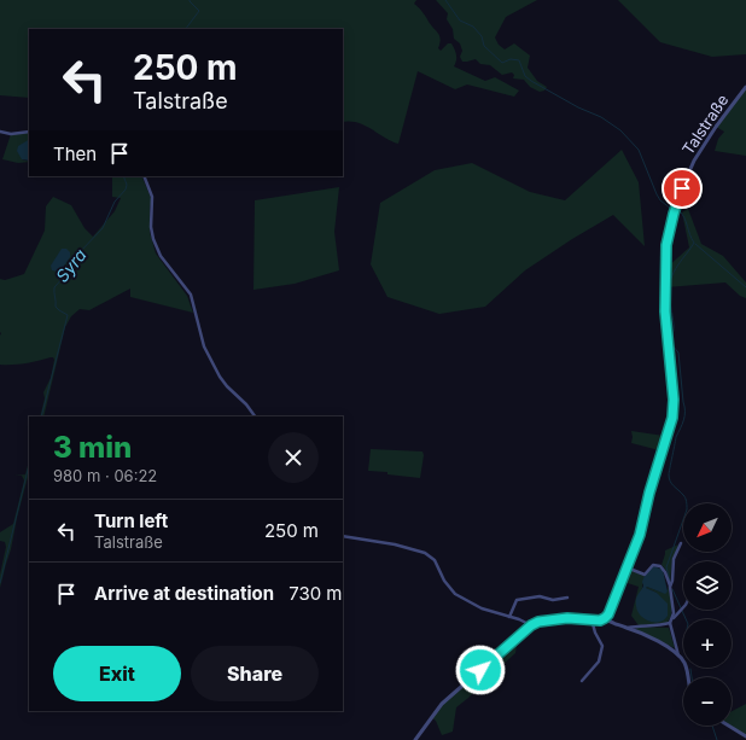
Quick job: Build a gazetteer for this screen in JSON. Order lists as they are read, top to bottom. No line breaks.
{"streets":{"street":["Talstraße"]},"water":["Syra"],"north":"bottom left","page":{"turn":["250 m","Talstraße"],"then":"Then","heading":["3 min","980 m · 06:22"],"list":[{"name":"Turn left","note":"Talstraße","value":"250 m"},{"name":"Arrive at destination","value":"730 m"}],"map_buttons":["+","−"],"buttons":["Exit","Share"]}}
